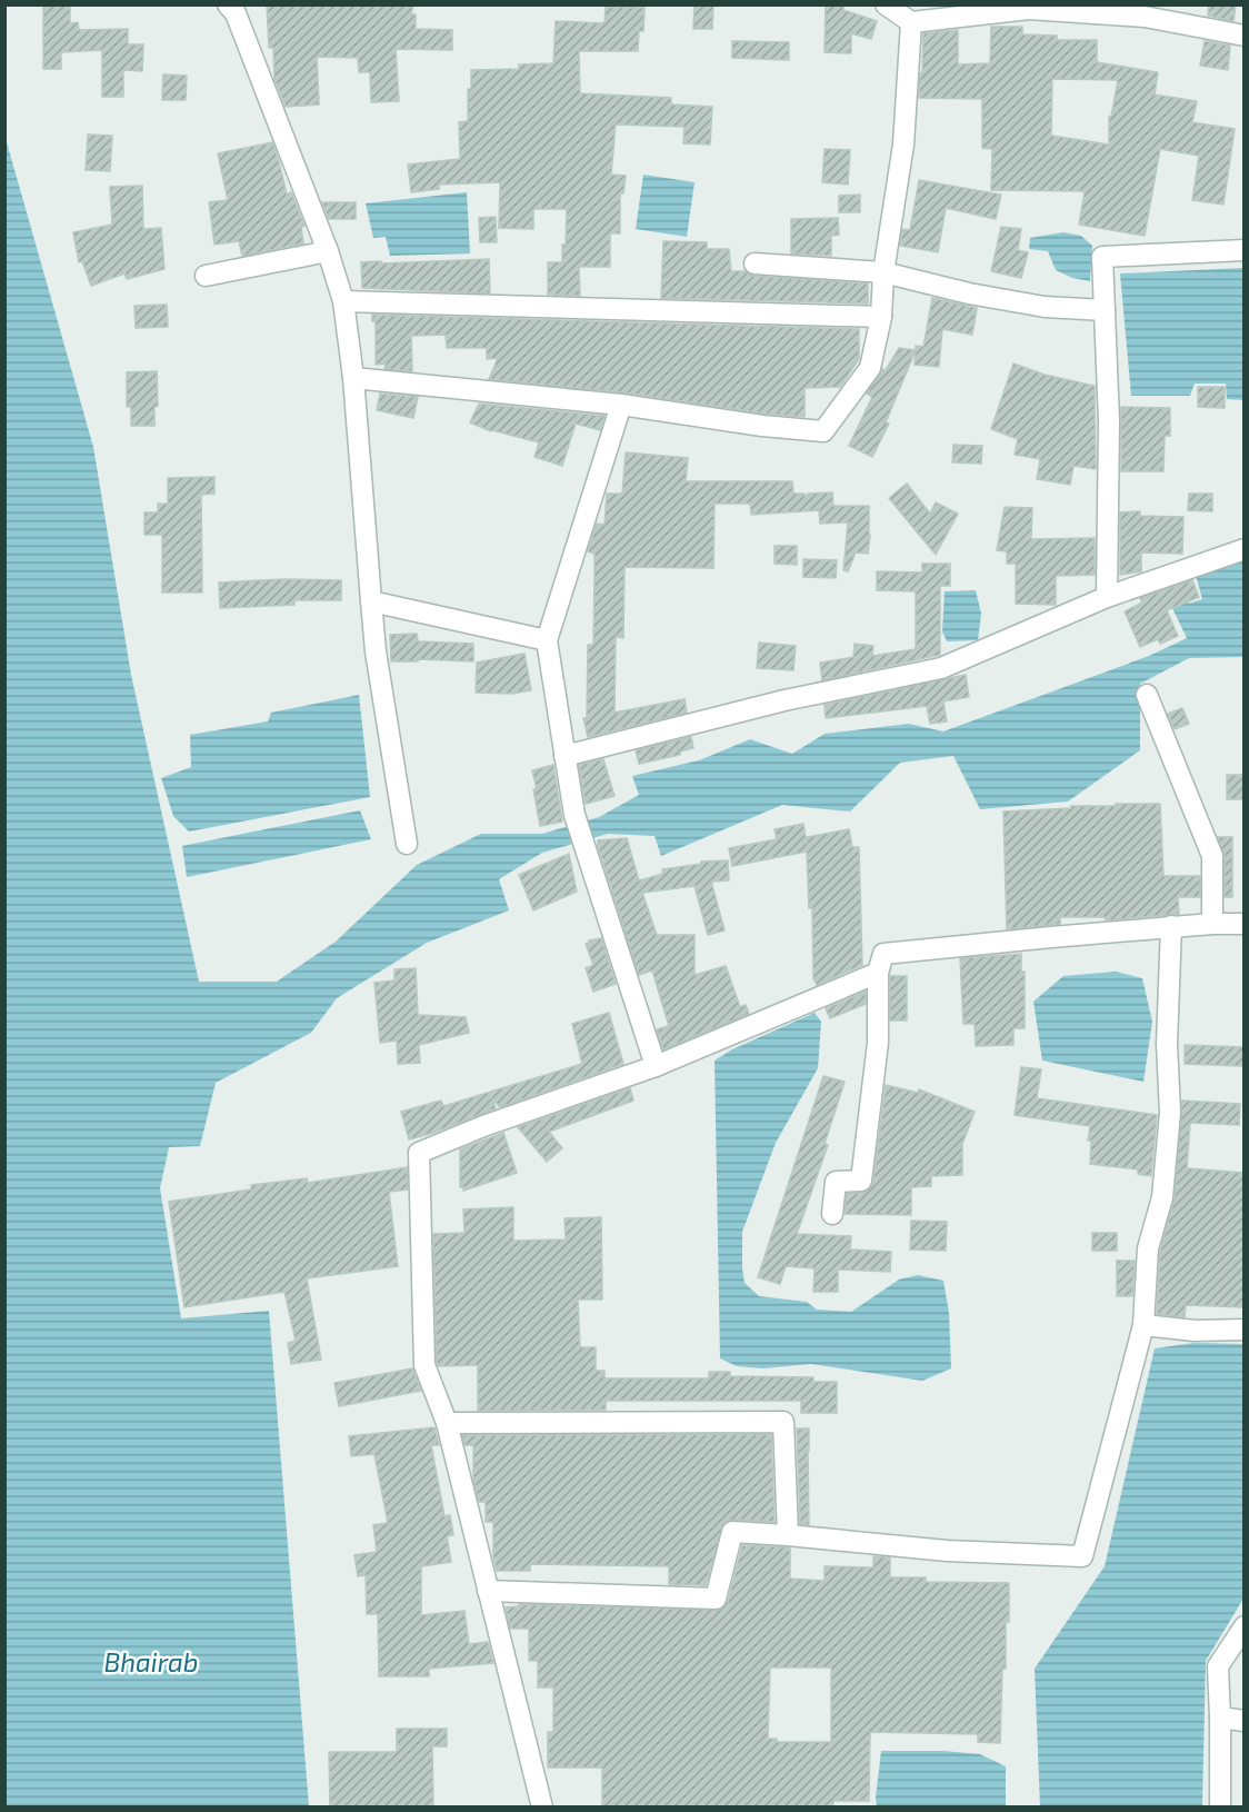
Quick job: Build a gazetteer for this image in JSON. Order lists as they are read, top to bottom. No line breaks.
{"water":["Bhairab"]}
